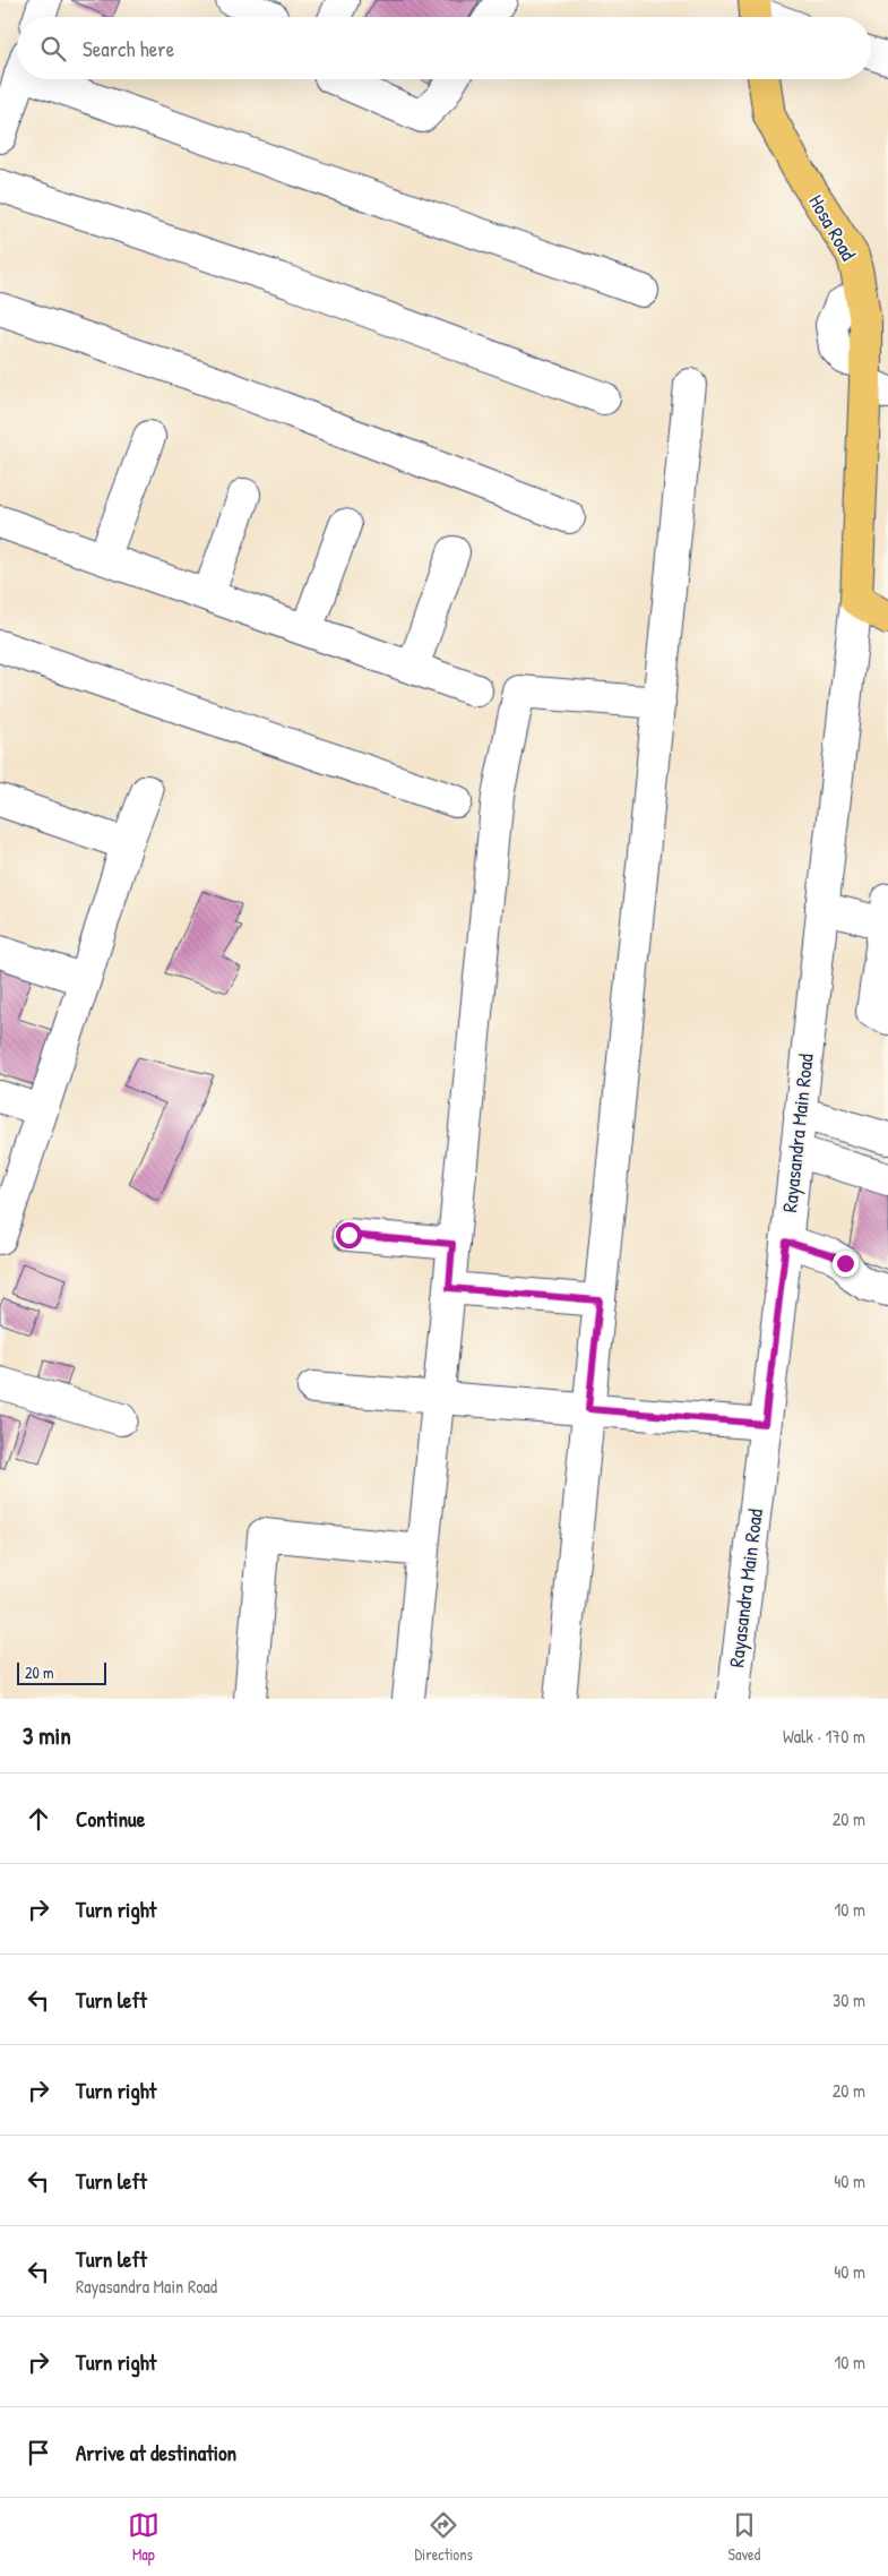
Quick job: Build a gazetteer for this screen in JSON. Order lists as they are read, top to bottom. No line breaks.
{"streets":{"main road":["Hosa Road"],"street":["Rayasandra Main Road"]},"crossings":[["Hosa Road","Rayasandra Main Road"]],"scale_bar":"20 m","page":{"search":"Search here","scale":"20 m","heading":["3 min","Walk · 170 m"],"list":[["Continue","20 m"],["Turn right","10 m"],["Turn left","30 m"],["Turn right","20 m"],["Turn left","40 m"],["Turn left","Rayasandra Main Road","40 m"],["Turn right","10 m"],"Arrive at destination"],"nav":["Map","Directions","Saved"]}}
